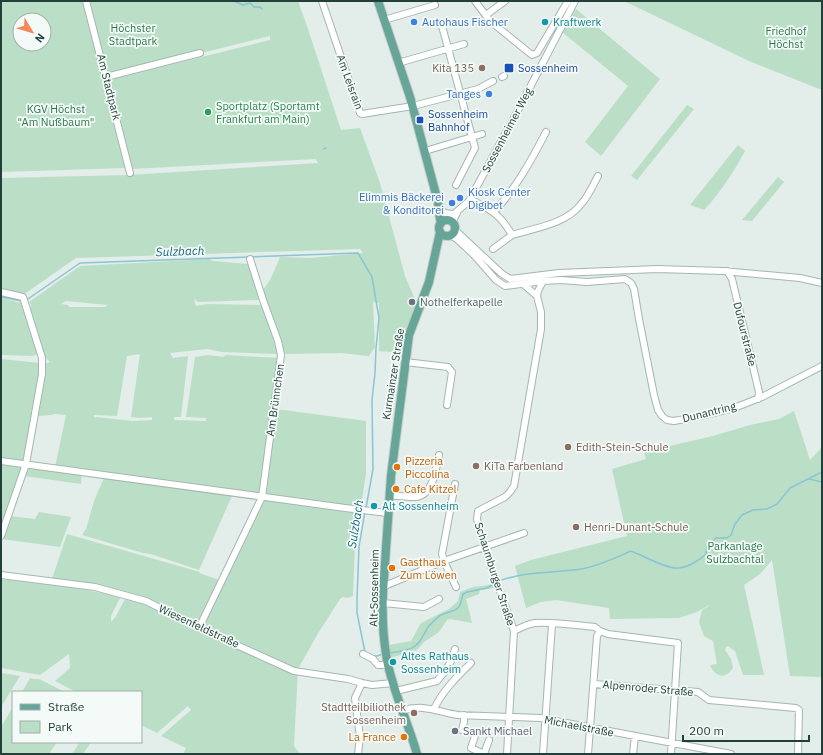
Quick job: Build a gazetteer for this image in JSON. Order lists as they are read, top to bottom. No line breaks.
{"streets":{"main road":["Kurmainzer Straße","Alt-Sossenheim"],"street":["Am Leisrain","Am Stadtpark","Sossenheimer Weg","Dufourstraße","Am Brünnchen","Dunantring","Schaumburger Straße","Wiesenfeldstraße","Alpenroder Straße","Michaelstraße"]},"crossings":[["Sossenheimer Weg","Kurmainzer Straße"],["Dufourstraße","Dunantring"],["Kurmainzer Straße","Alt-Sossenheim"],["Am Brünnchen","Wiesenfeldstraße"],["Schaumburger Straße","Michaelstraße"],["Alt-Sossenheim","Wiesenfeldstraße"],["Alt-Sossenheim","Michaelstraße"]],"water":["Sulzbach"],"parks":["Höchster Stadtpark","Friedhof Höchst","KGV Höchst \"Am Nußbaum\"","Parkanlage Sulzbachtal"],"places":{"other":["Autohaus Fischer","Kraftwerk","Kita 135","Tanges","Sportplatz (Sportamt Frankfurt am Main)","Kiosk Center Digibet","Elimmis Bäckerei & Konditorei","Nothelferkapelle","Edith-Stein-Schule","KiTa Farbenland","Pizzeria Piccolina","Cafe Kitzel","Alt Sossenheim","Henri-Dunant-Schule","Gasthaus Zum Löwen","Altes Rathaus Sossenheim","Stadtteilbiliothek Sossenheim","Sankt Michael","La France"],"transit":["Sossenheim","Sossenheim Bahnhof"]},"legend":["Straße","Park"],"scale_bar":"200 m","north":"bottom right"}
